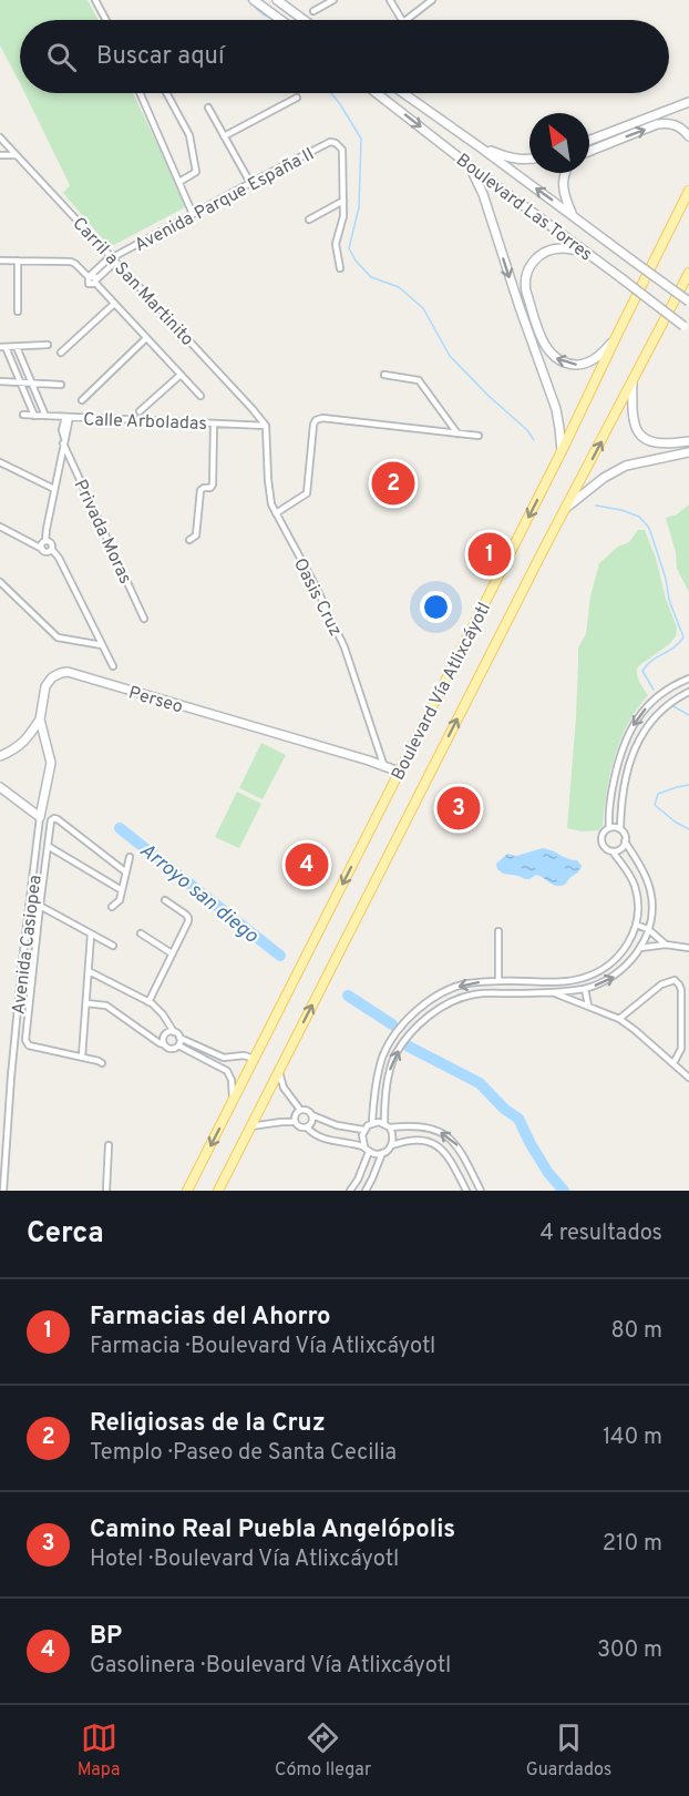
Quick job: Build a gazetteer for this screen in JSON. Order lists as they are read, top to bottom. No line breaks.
{"streets":{"main road":["Boulevard Las Torres","Boulevard Vía Atlixcáyotl","Perseo"],"street":["Avenida Parque España II","Carril a San Martinito","Calle Arboladas","Privada Moras","Oasis Cruz","Avenida Casiopea"]},"crossings":[["Avenida Parque España II","Carril a San Martinito"],["Carril a San Martinito","Calle Arboladas"],["Carril a San Martinito","Oasis Cruz"],["Calle Arboladas","Oasis Cruz"],["Oasis Cruz","Perseo"],["Boulevard Vía Atlixcáyotl","Perseo"],["Perseo","Avenida Casiopea"]],"water":["Arroyo san diego"],"north":"top left","page":{"search":"Buscar aquí","pins":["2","1","3","4"],"heading":["Cerca","4 resultados"],"list":[{"mark":"1","name":"Farmacias del Ahorro","note":"Farmacia · Boulevard Vía Atlixcáyotl","value":"80 m"},{"mark":"2","name":"Religiosas de la Cruz","note":"Templo · Paseo de Santa Cecilia","value":"140 m"},{"mark":"3","name":"Camino Real Puebla Angelópolis","note":"Hotel · Boulevard Vía Atlixcáyotl","value":"210 m"},{"mark":"4","name":"BP","note":"Gasolinera · Boulevard Vía Atlixcáyotl","value":"300 m"}],"nav":["Mapa","Cómo llegar","Guardados"]}}
